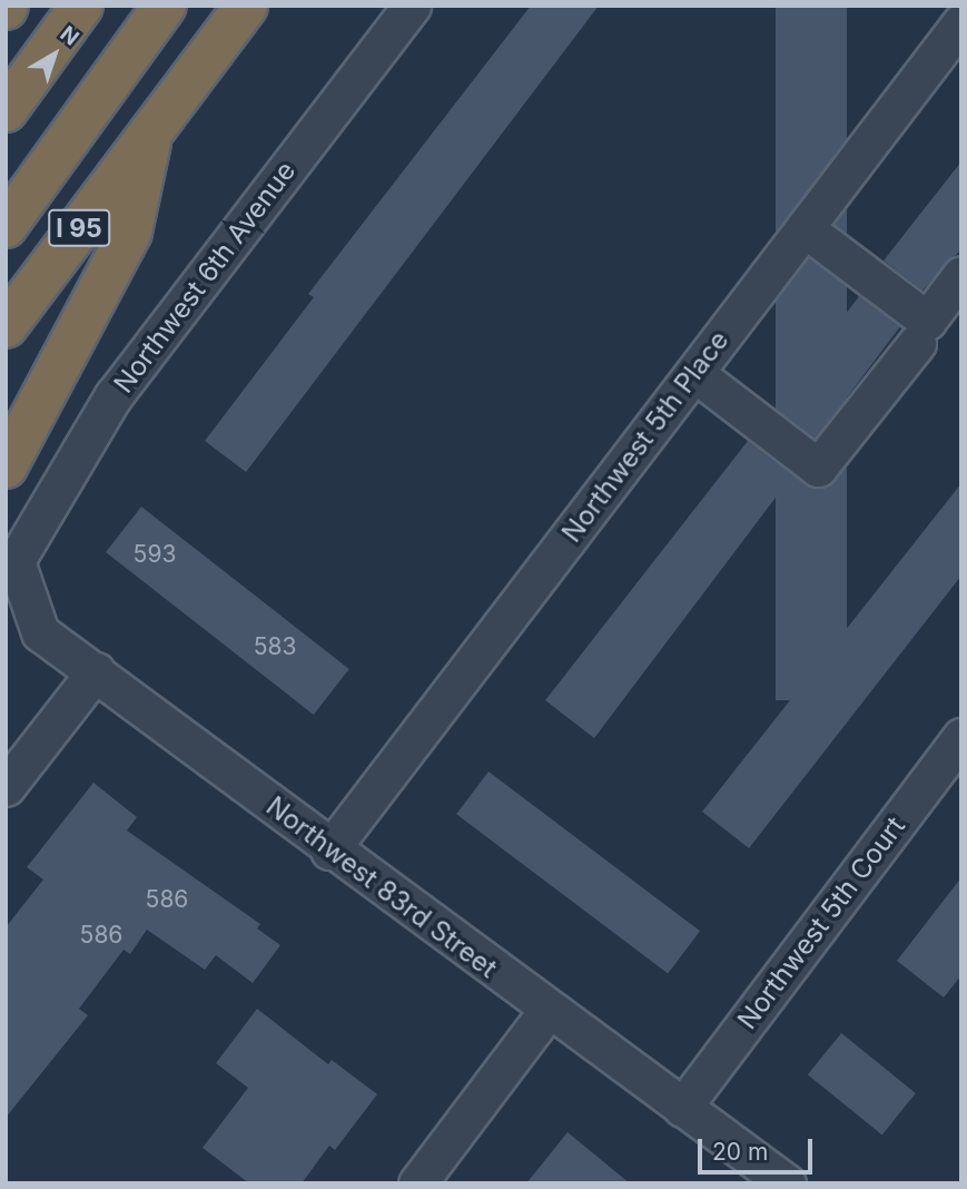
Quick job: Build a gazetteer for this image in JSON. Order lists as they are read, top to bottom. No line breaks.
{"streets":{"highway":["I 95"],"street":["Northwest 6th Avenue","Northwest 5th Place","Northwest 83rd Street","Northwest 5th Court"]},"crossings":[["Northwest 6th Avenue","Northwest 83rd Street"],["Northwest 5th Place","Northwest 83rd Street"],["Northwest 83rd Street","Northwest 5th Court"]],"house_numbers":["593","583","586","586"],"scale_bar":"20 m","north":"top right"}
